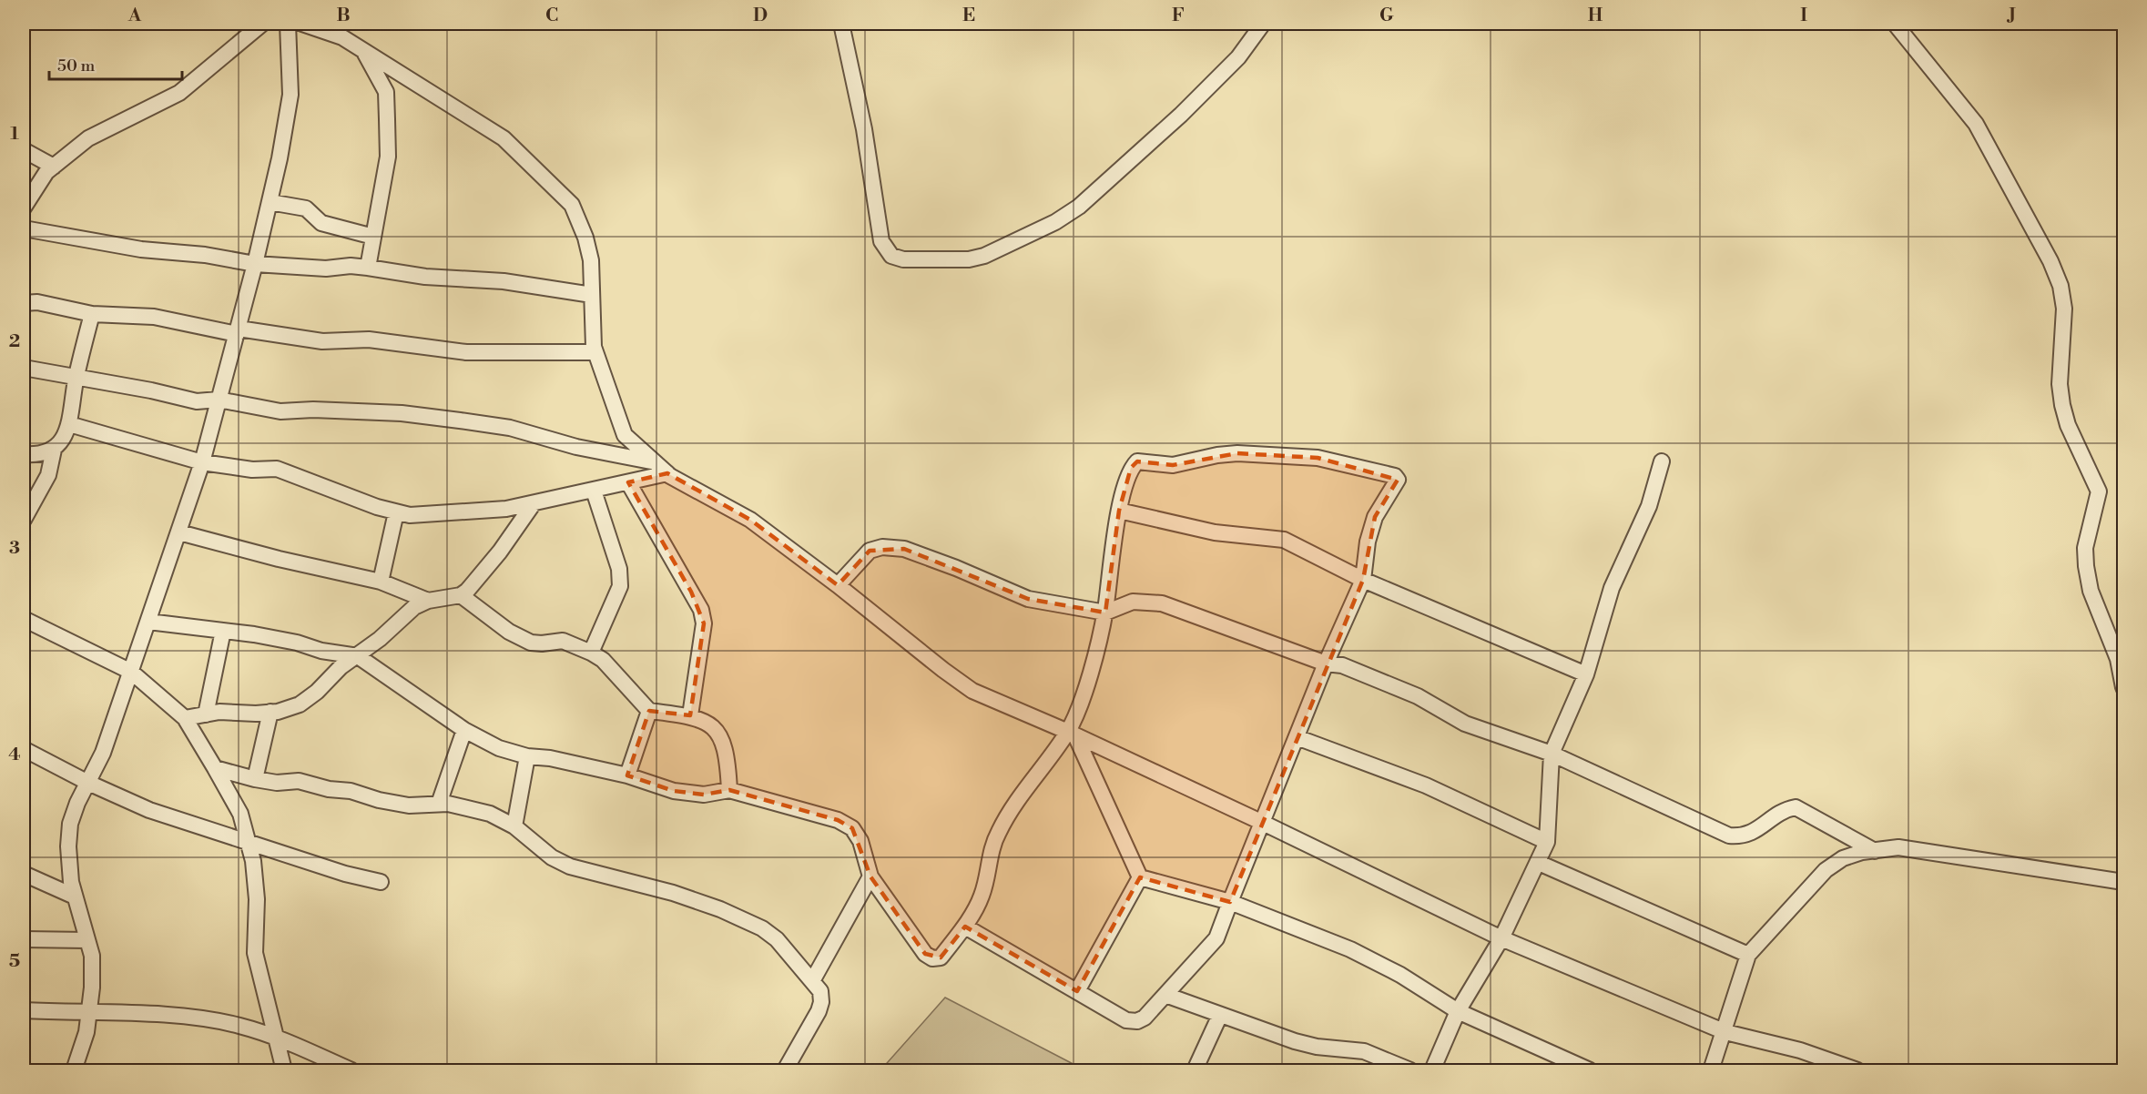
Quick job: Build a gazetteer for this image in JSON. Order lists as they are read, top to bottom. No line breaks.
{"scale_bar":"50 m","grid":{"columns":["A","B","C","D","E","F","G","H","I","J"],"rows":["1","2","3","4","5"]}}
